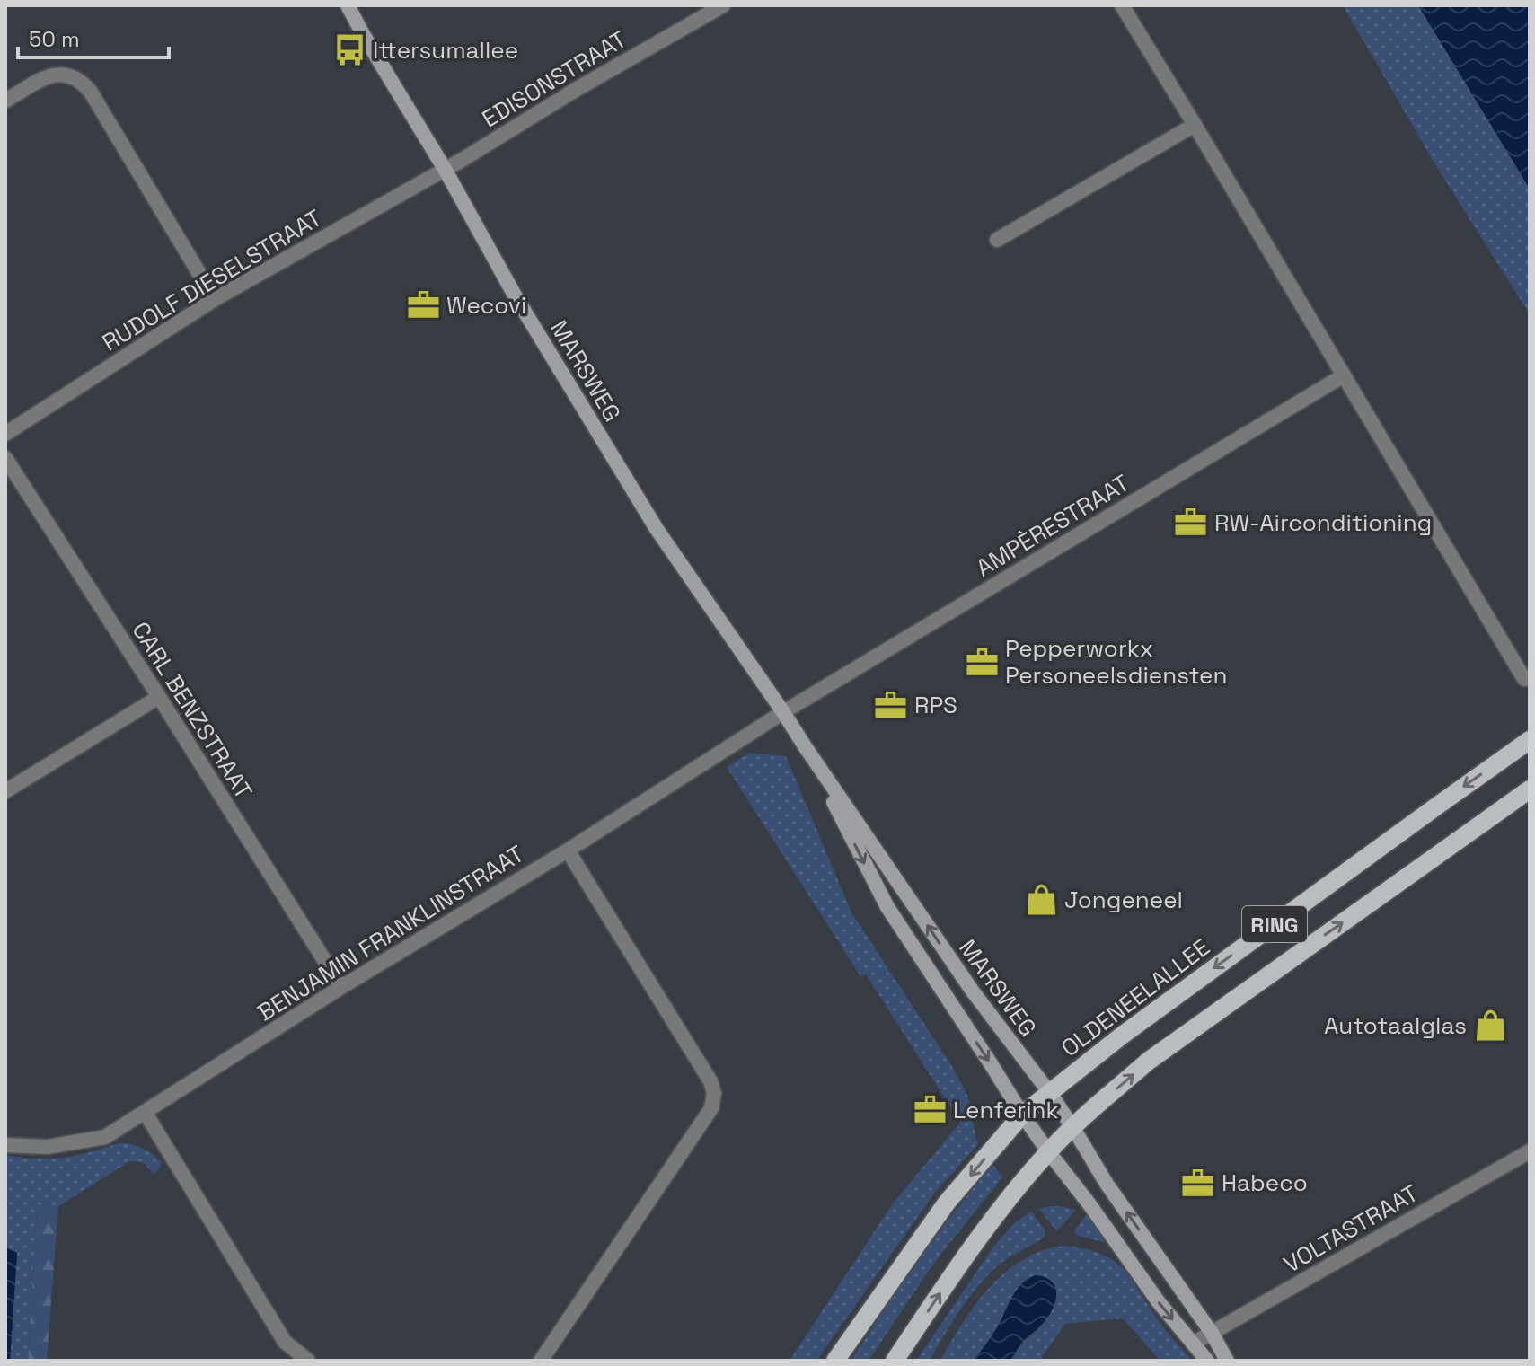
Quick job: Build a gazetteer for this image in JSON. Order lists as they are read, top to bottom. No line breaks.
{"streets":{"main road":["RING","OLDENEELALLEE"],"street":["EDISONSTRAAT","RUDOLF DIESELSTRAAT","MARSWEG","AMPÈRESTRAAT","CARL BENZSTRAAT","BENJAMIN FRANKLINSTRAAT","VOLTASTRAAT"]},"crossings":[["EDISONSTRAAT","RUDOLF DIESELSTRAAT"],["EDISONSTRAAT","MARSWEG"],["RUDOLF DIESELSTRAAT","MARSWEG"],["MARSWEG","AMPÈRESTRAAT"],["MARSWEG","RING"],["MARSWEG","BENJAMIN FRANKLINSTRAAT"],["MARSWEG","OLDENEELALLEE"],["MARSWEG","VOLTASTRAAT"],["AMPÈRESTRAAT","BENJAMIN FRANKLINSTRAAT"],["CARL BENZSTRAAT","BENJAMIN FRANKLINSTRAAT"]],"places":{"bus stop":["Ittersumallee"],"office":["Wecovi","RW-Airconditioning","Pepperworkx Personeelsdiensten","RPS","Lenferink","Habeco"],"shop":["Jongeneel","Autotaalglas"]},"scale_bar":"50 m"}
